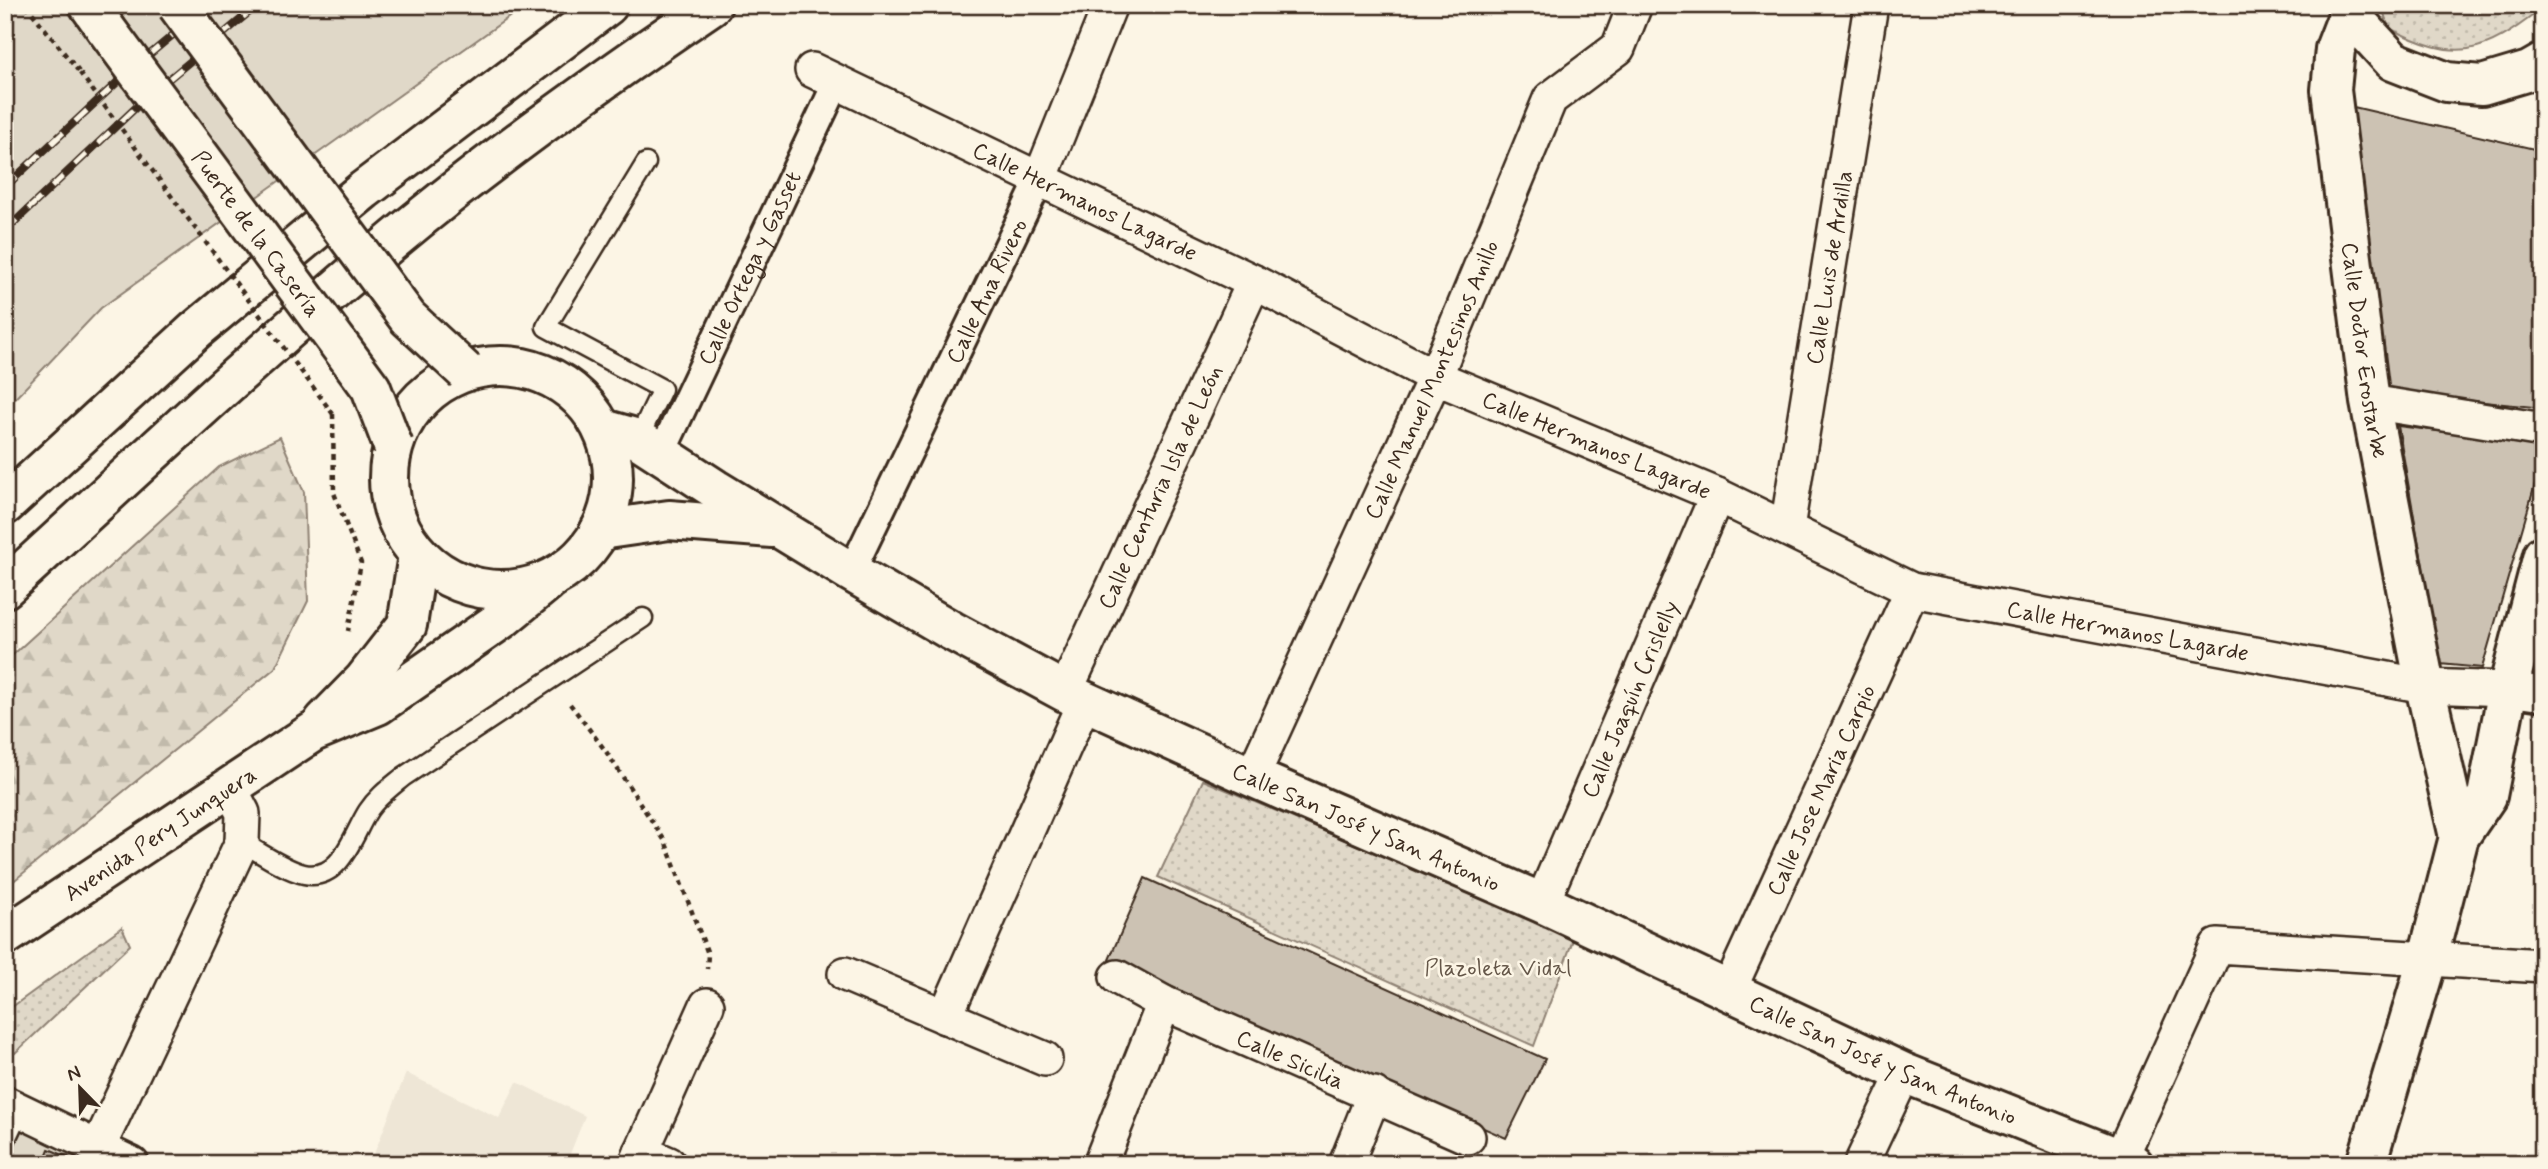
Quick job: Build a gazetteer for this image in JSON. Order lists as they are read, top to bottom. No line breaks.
{"streets":{"main road":["Puerte de la Casería","Calle Doctor Erostarbe","Calle San José y San Antonio","Avenida Pery Junquera"],"street":["Calle Hermanos Lagarde","Calle Luis de Ardilla","Calle Ortega y Gasset","Calle Ana Rivero","Calle Manuel Montesinos Anillo","Calle Centuria Isla de León","Calle Joaquín Crislelly","Calle Jose Maria Carpio","Calle Sicilia"]},"crossings":[["Calle Hermanos Lagarde","Calle Luis de Ardilla"],["Calle Hermanos Lagarde","Calle Ortega y Gasset"],["Calle Hermanos Lagarde","Calle Ana Rivero"],["Calle Hermanos Lagarde","Calle Doctor Erostarbe"],["Calle Hermanos Lagarde","Calle Manuel Montesinos Anillo"],["Calle Hermanos Lagarde","Calle Centuria Isla de León"],["Calle Hermanos Lagarde","Calle Joaquín Crislelly"],["Calle Hermanos Lagarde","Calle Jose Maria Carpio"],["Puerte de la Casería","Calle Ortega y Gasset"],["Puerte de la Casería","Calle San José y San Antonio"],["Puerte de la Casería","Avenida Pery Junquera"],["Calle Ortega y Gasset","Calle San José y San Antonio"],["Calle Ortega y Gasset","Avenida Pery Junquera"],["Calle Ana Rivero","Calle San José y San Antonio"],["Calle Manuel Montesinos Anillo","Calle San José y San Antonio"],["Calle Centuria Isla de León","Calle San José y San Antonio"],["Calle Joaquín Crislelly","Calle San José y San Antonio"],["Calle Jose Maria Carpio","Calle San José y San Antonio"],["Calle San José y San Antonio","Avenida Pery Junquera"]],"parks":["Plazoleta Vidal"],"north":"top left"}
